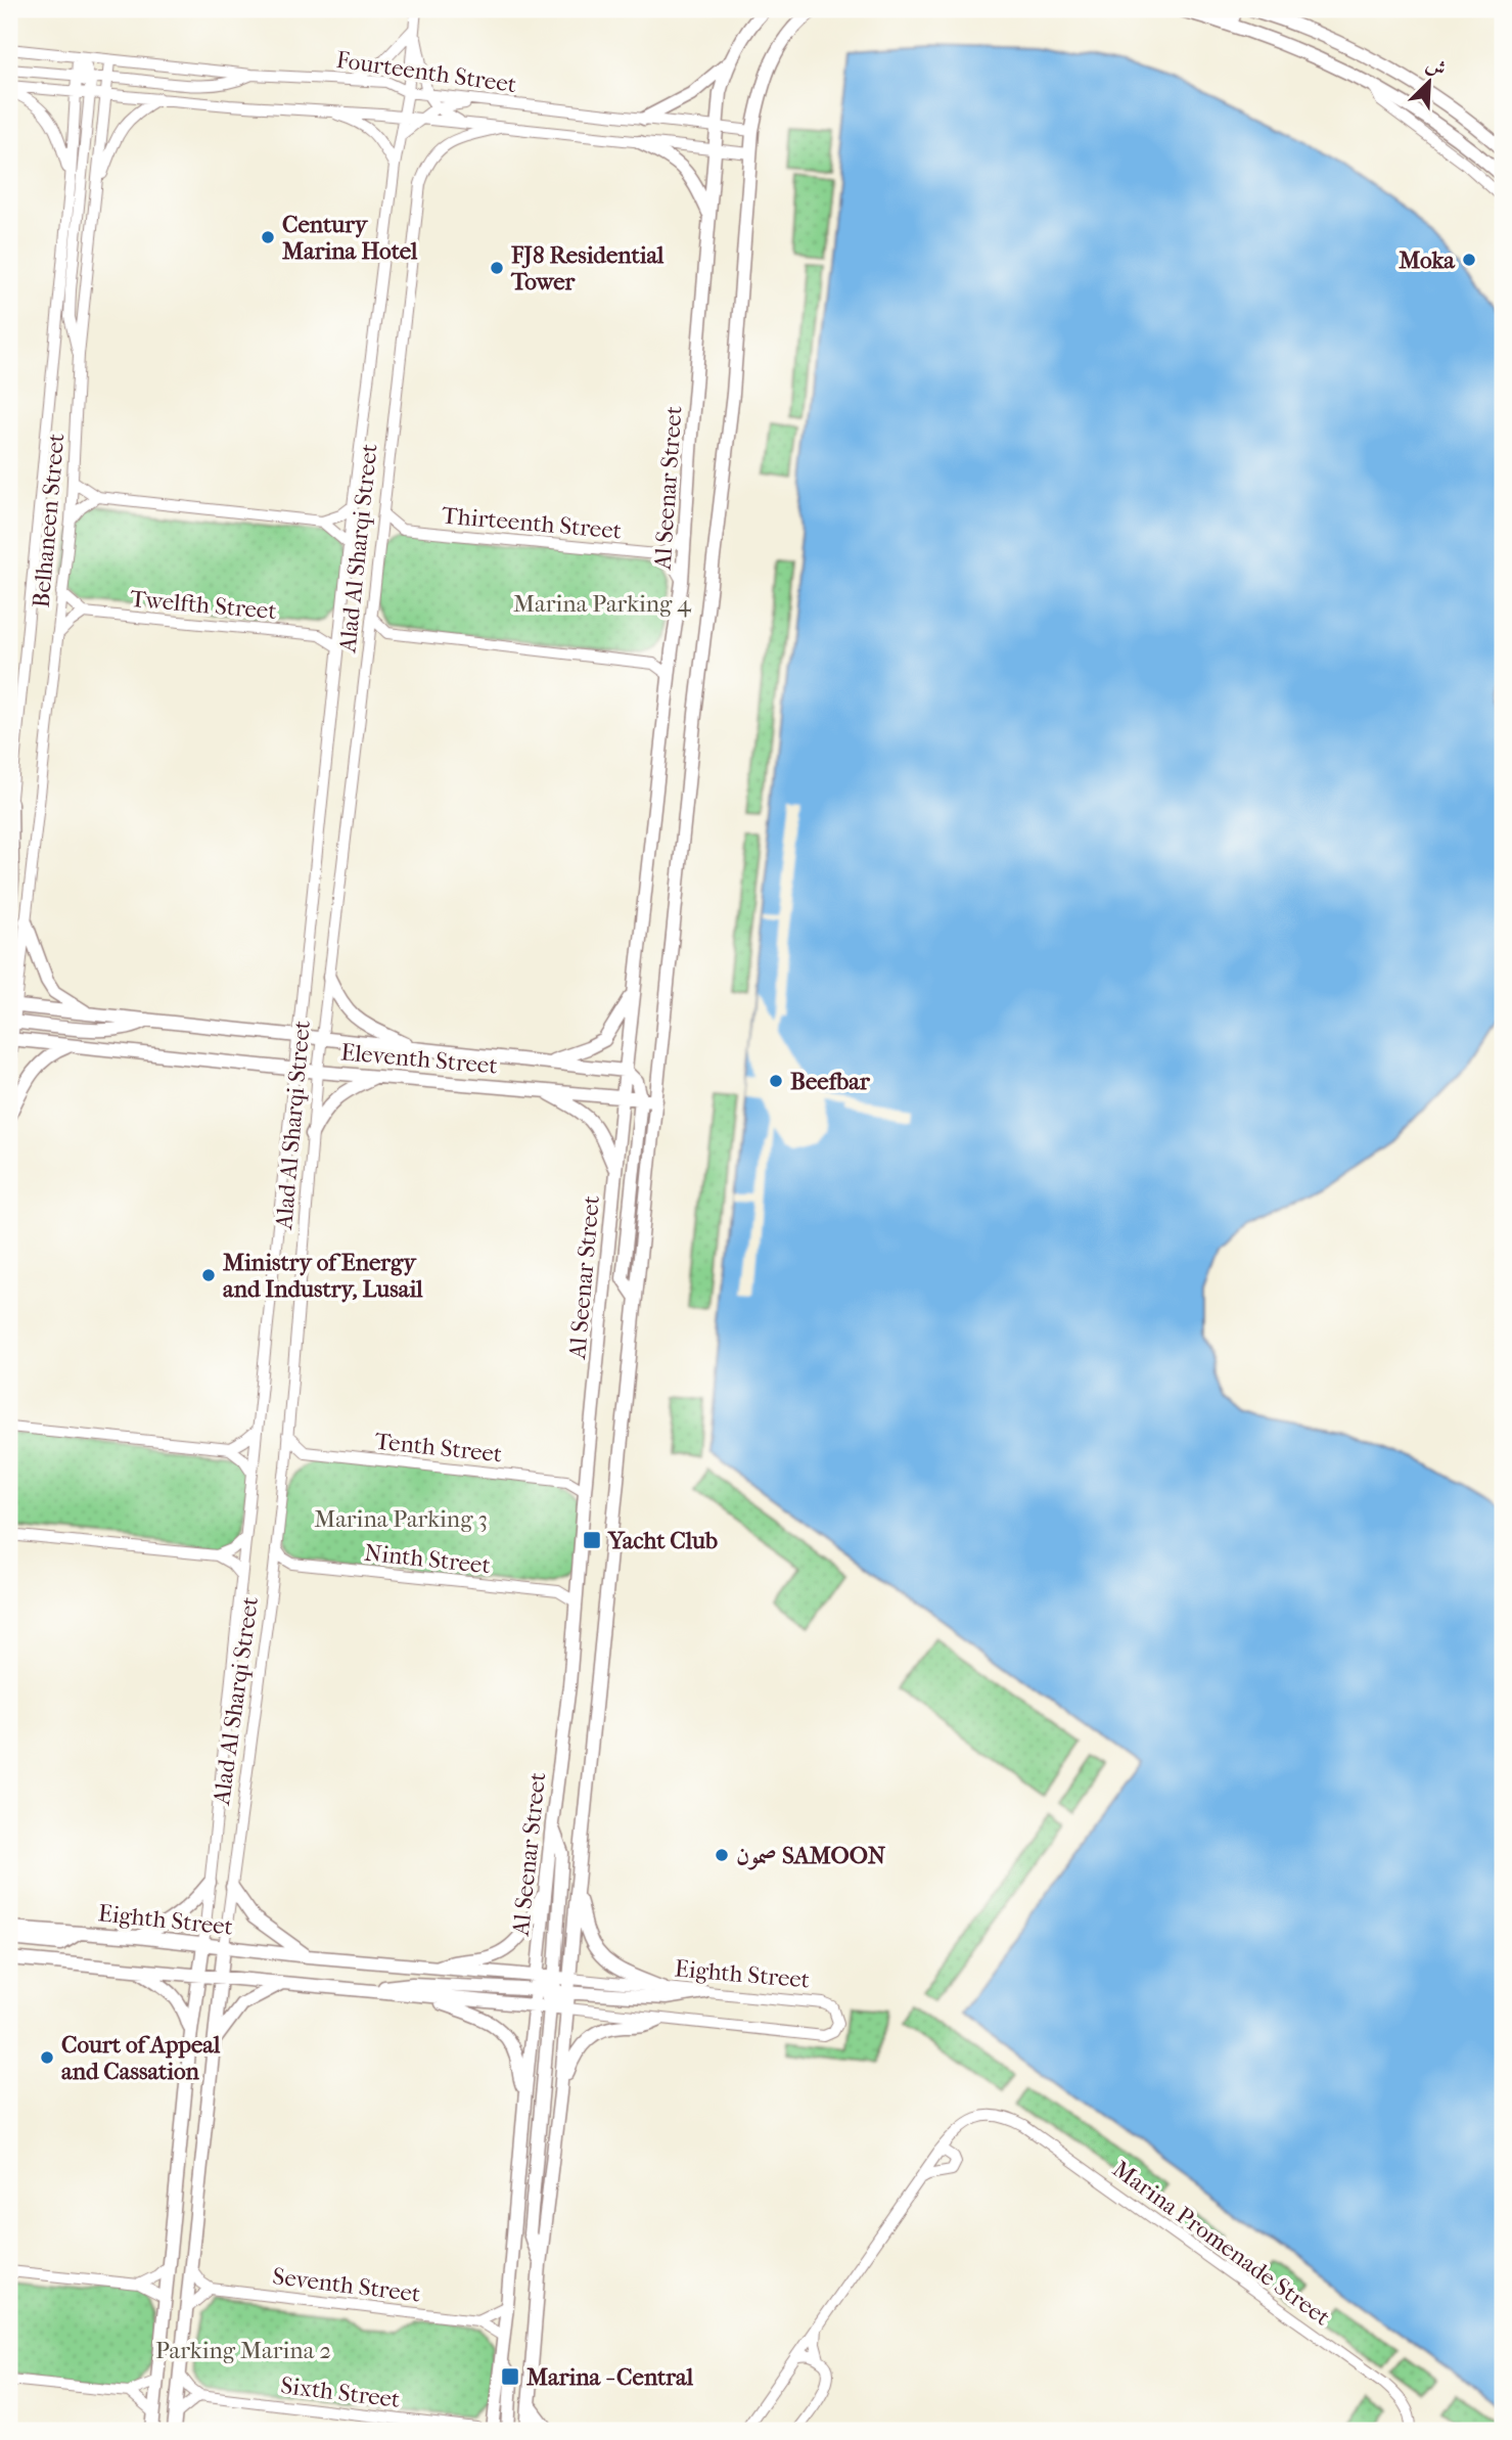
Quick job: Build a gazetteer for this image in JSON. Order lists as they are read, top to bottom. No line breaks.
{"streets":{"street":["Fourteenth Street","Al Seenar Street","Belhaneen Street","Thirteenth Street","Alad Al Sharqi Street","Twelfth Street","Eleventh Street","Tenth Street","Ninth Street","Eighth Street","Marina Promenade Street","Seventh Street","Sixth Street"]},"crossings":[["Fourteenth Street","Al Seenar Street"],["Fourteenth Street","Belhaneen Street"],["Fourteenth Street","Alad Al Sharqi Street"],["Al Seenar Street","Eleventh Street"],["Al Seenar Street","Tenth Street"],["Al Seenar Street","Ninth Street"],["Al Seenar Street","Eighth Street"],["Al Seenar Street","Seventh Street"],["Belhaneen Street","Eleventh Street"],["Alad Al Sharqi Street","Twelfth Street"],["Alad Al Sharqi Street","Eleventh Street"],["Alad Al Sharqi Street","Eighth Street"]],"parks":["Marina Parking 4","Marina Parking 3","Parking Marina 2"],"places":{"other":["Century Marina Hotel","Moka","FJ8 Residential Tower","Beefbar","Ministry of Energy and Industry, Lusail","صمون SAMOON","Court of Appeal and Cassation"],"transit":["Yacht Club","Marina - Central"]},"north":"top right"}
